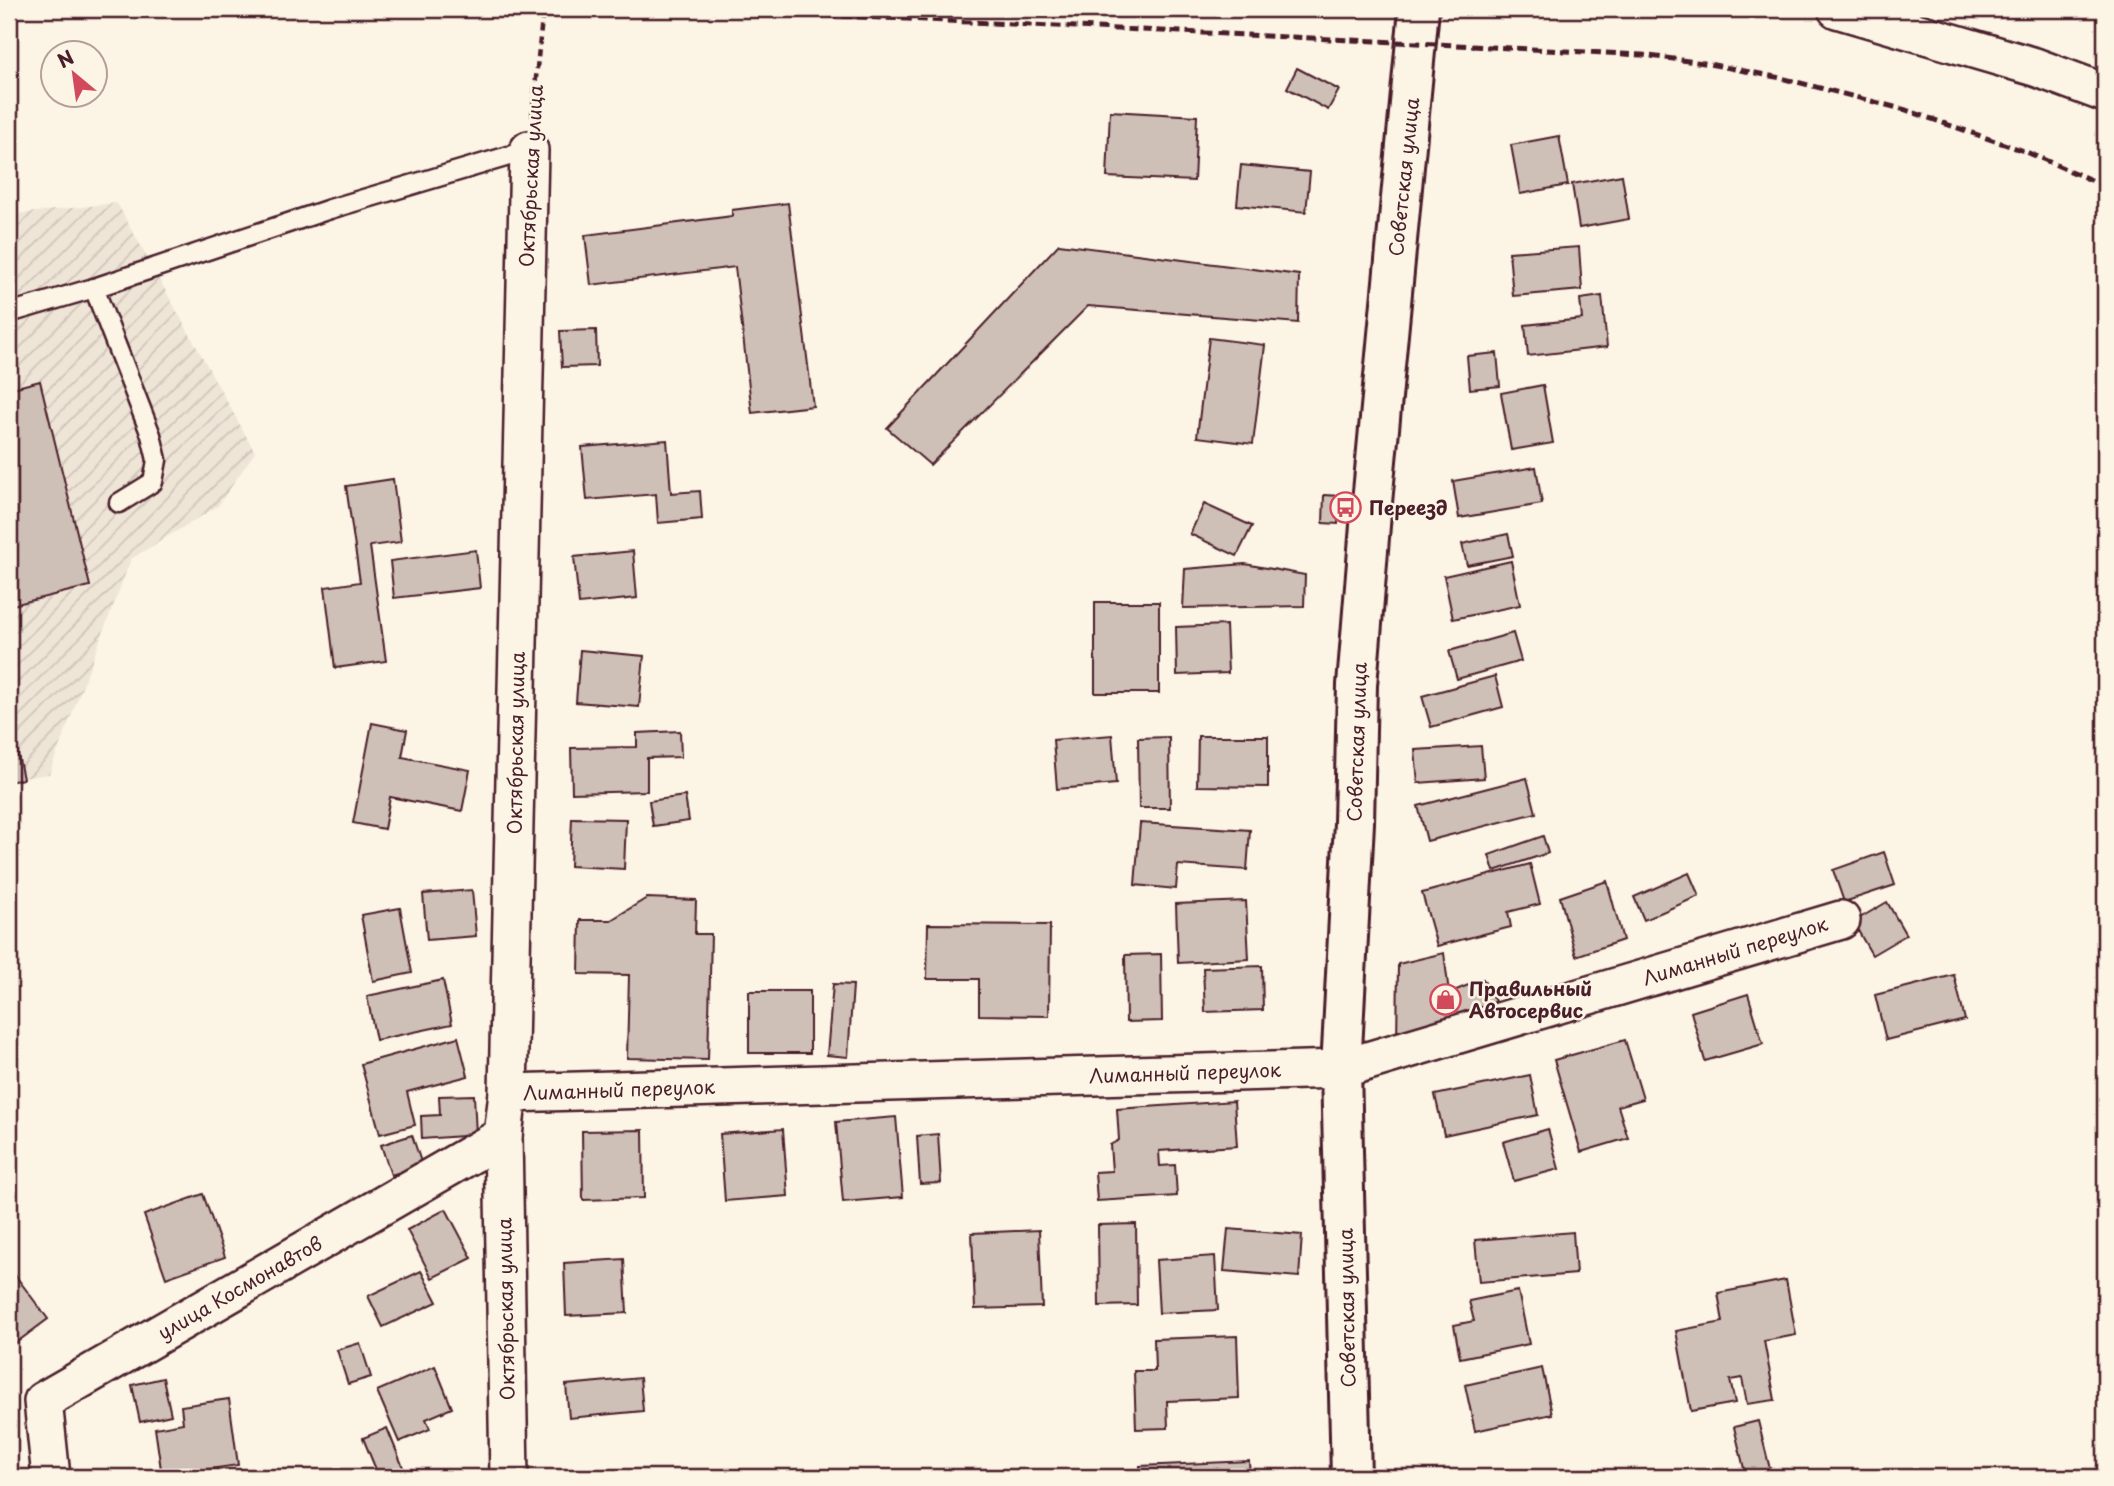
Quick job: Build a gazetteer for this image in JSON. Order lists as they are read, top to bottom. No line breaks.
{"streets":{"street":["Октябрьская улица","Советская улица","Лиманный переулок","улица Космонавтов"]},"crossings":[["Октябрьская улица","Лиманный переулок"],["Октябрьская улица","улица Космонавтов"],["Советская улица","Лиманный переулок"]],"places":{"bus stop":["Переезд"],"shop":["Правильный Автосервис"]},"north":"top left"}
